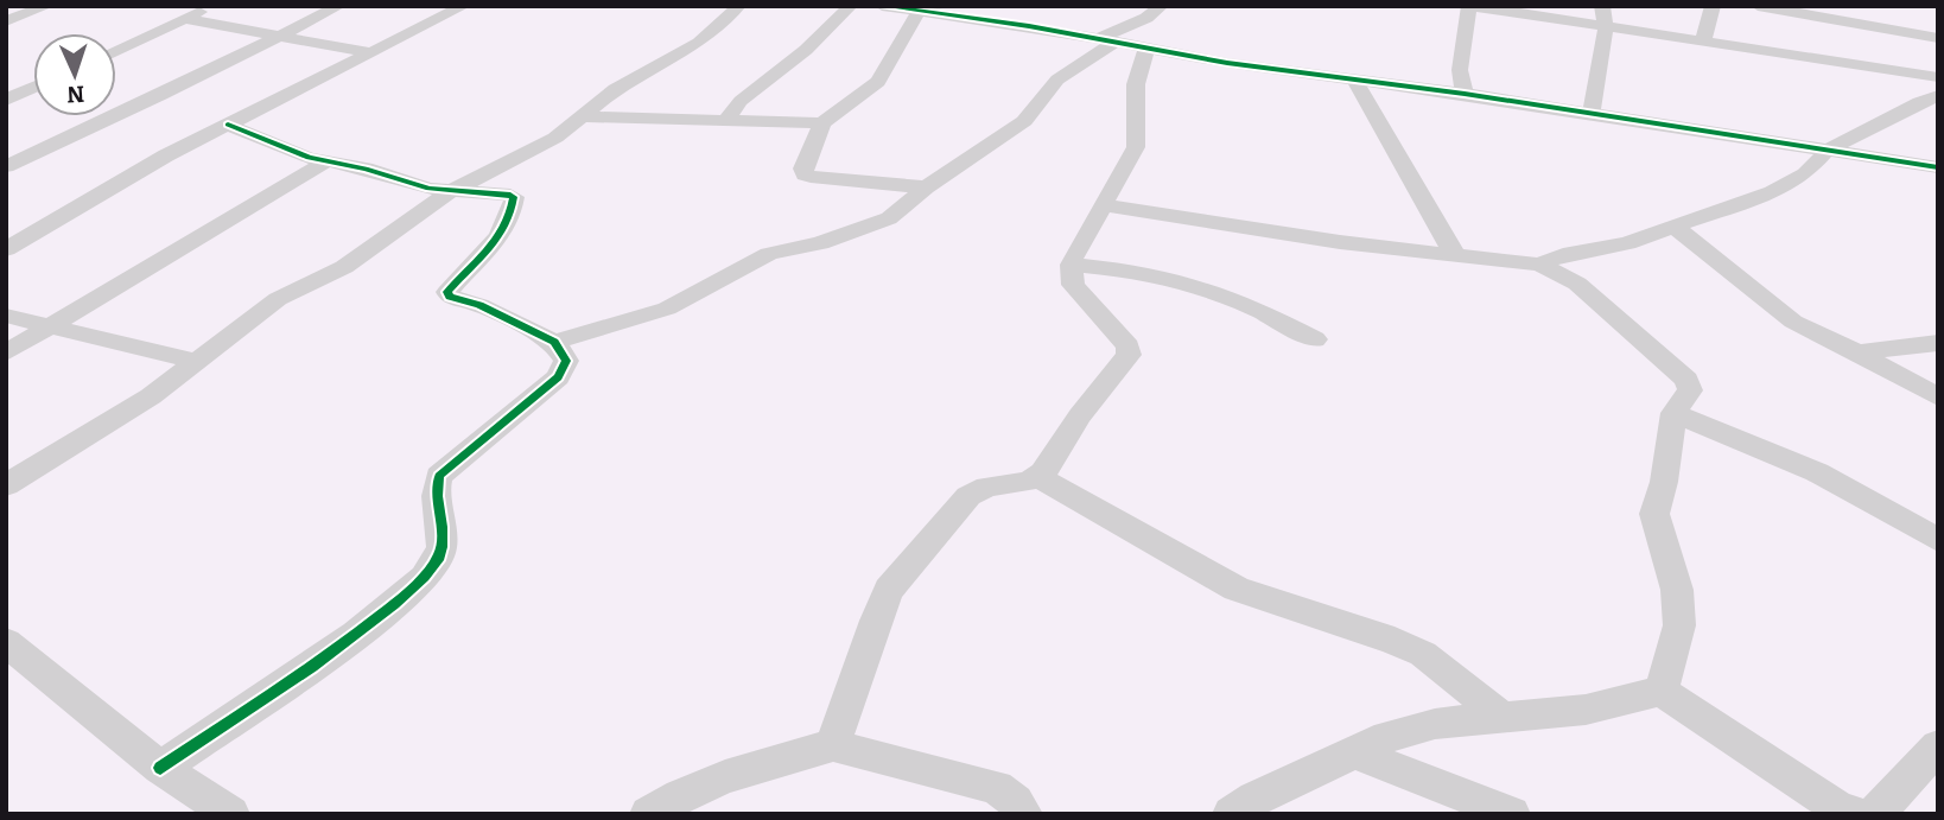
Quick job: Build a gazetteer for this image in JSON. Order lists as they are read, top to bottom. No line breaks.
{"north":"bottom"}
